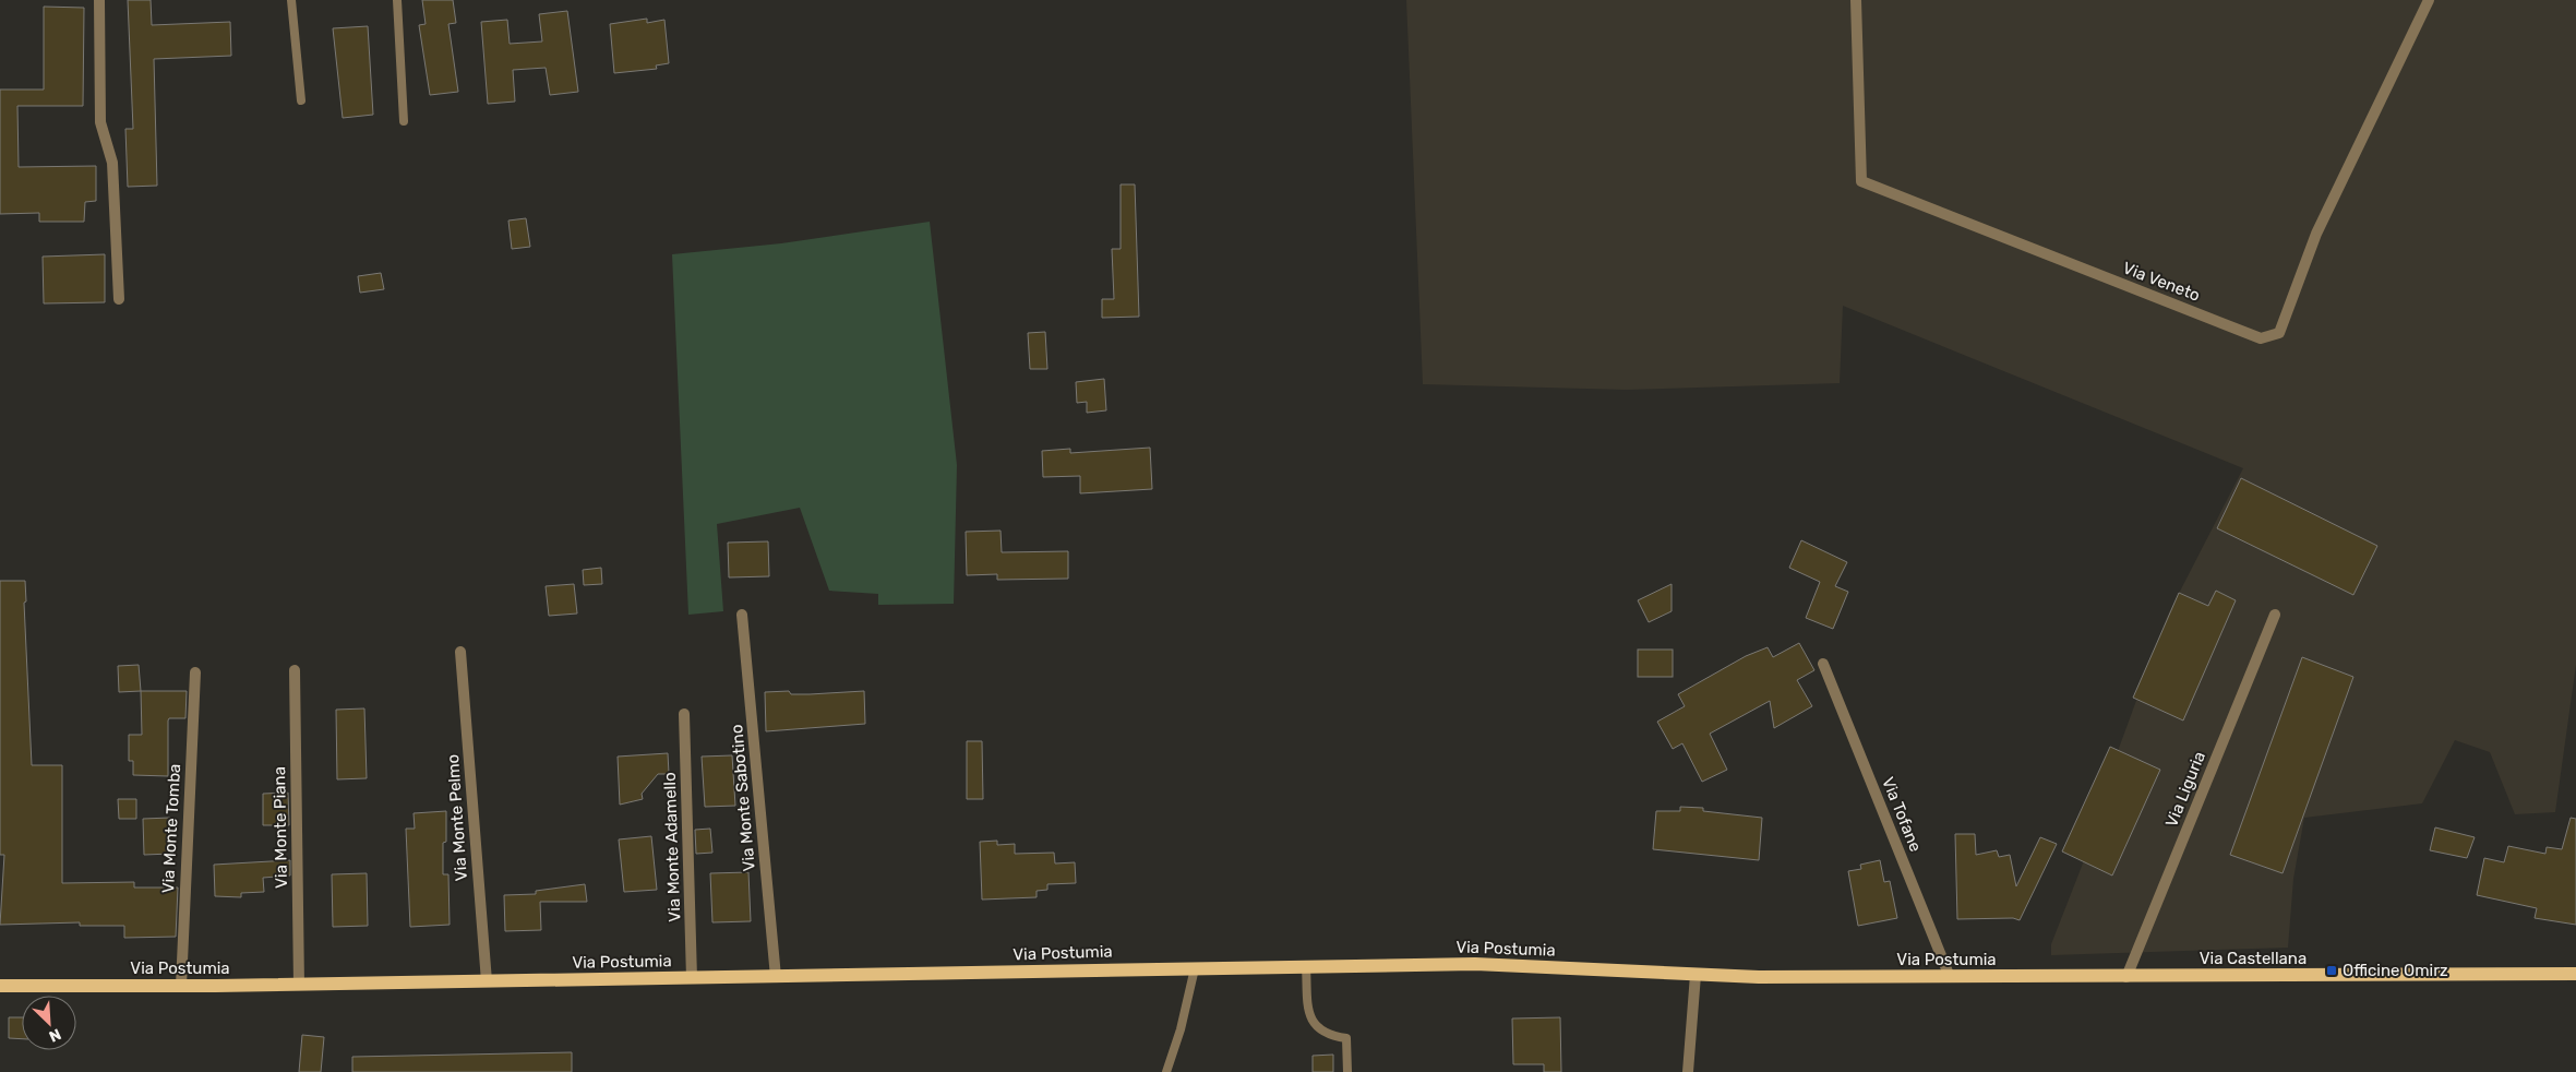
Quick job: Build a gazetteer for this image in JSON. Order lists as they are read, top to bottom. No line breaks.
{"streets":{"main road":["Via Postumia","Via Castellana"],"street":["Via Veneto","Via Liguria","Via Monte Sabotino","Via Tofane","Via Monte Pelmo","Via Monte Piana","Via Monte Tomba","Via Monte Adamello"]},"crossings":[["Via Liguria","Via Postumia"],["Via Liguria","Via Castellana"],["Via Monte Sabotino","Via Postumia"],["Via Tofane","Via Postumia"],["Via Monte Pelmo","Via Postumia"],["Via Monte Piana","Via Postumia"],["Via Monte Tomba","Via Postumia"],["Via Monte Adamello","Via Postumia"],["Via Postumia","Via Castellana"]],"places":{"transit":["Officine Omirz"]},"north":"bottom right"}
